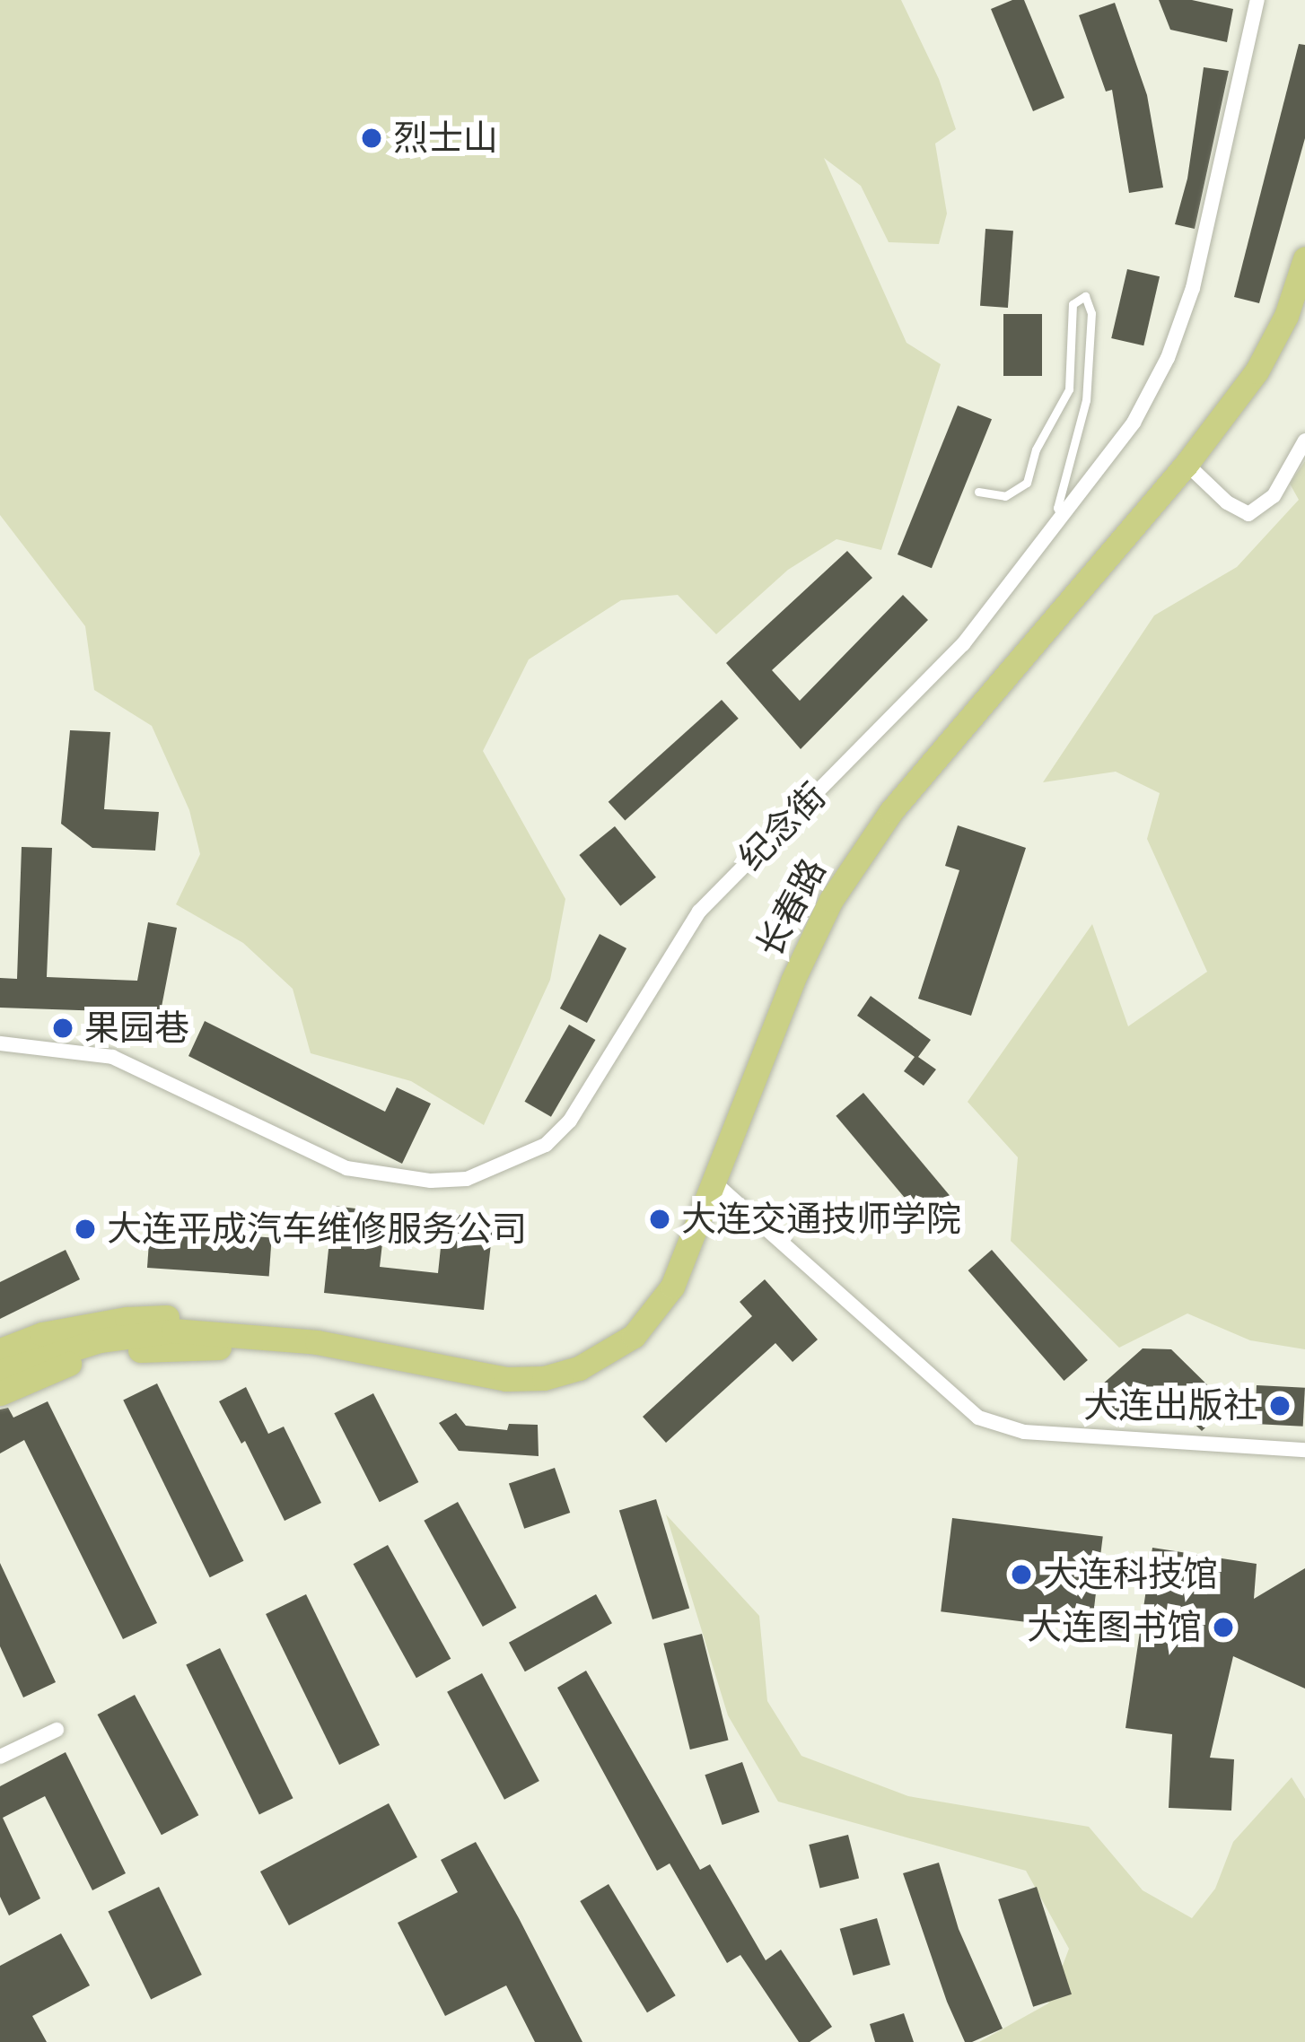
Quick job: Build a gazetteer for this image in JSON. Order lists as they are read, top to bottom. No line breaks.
{"streets":{"main road":["长春路"],"street":["纪念街"]},"places":["烈士山","果园巷","大连交通技师学院","大连平成汽车维修服务公司","大连出版社","大连科技馆","大连图书馆"]}
